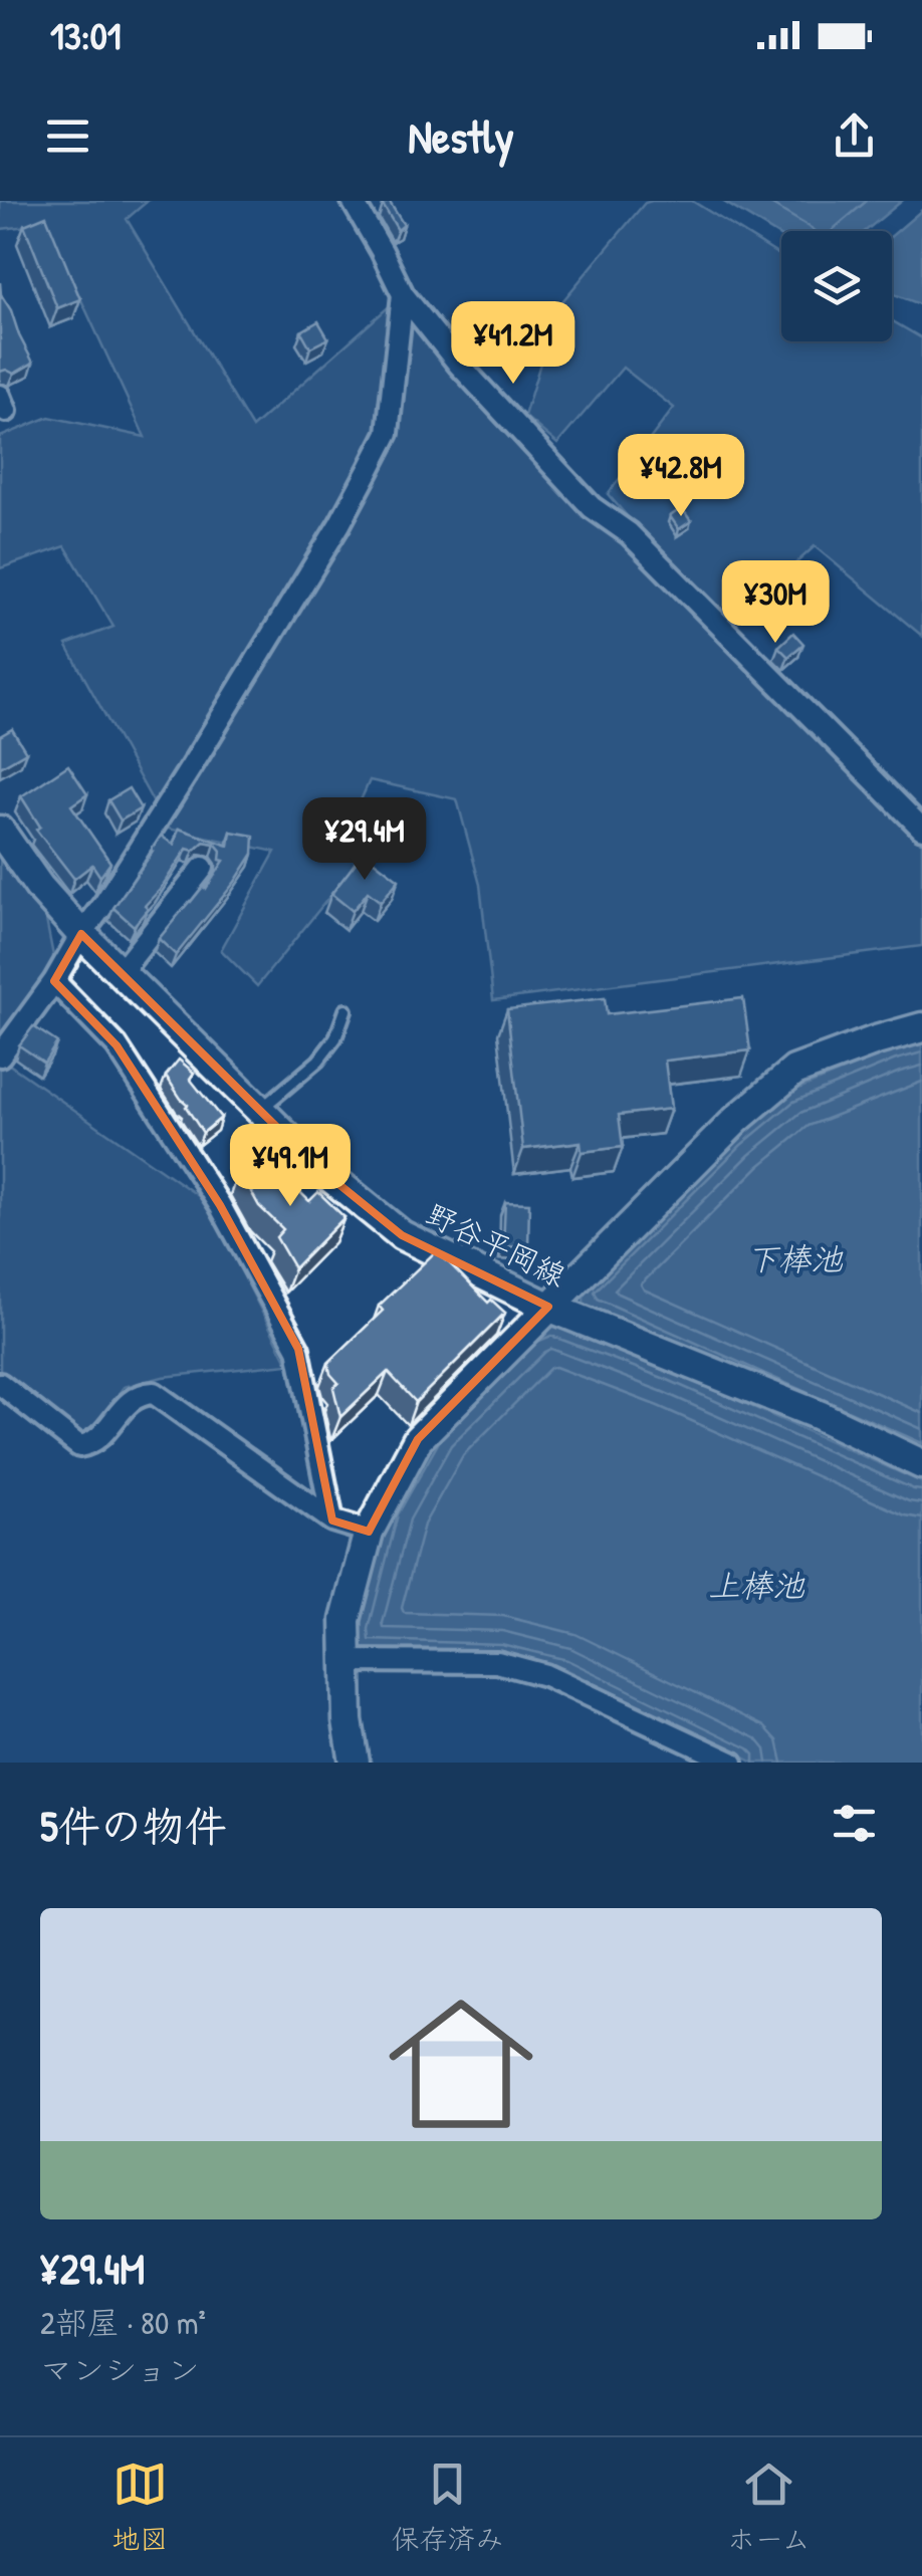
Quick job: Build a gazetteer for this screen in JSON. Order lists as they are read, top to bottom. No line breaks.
{"streets":{"main road":["野谷平岡線"]},"water":["下棒池","上棒池"],"page":{"status":"13:01","header":"Nestly","price":["¥41.2M","¥42.8M","¥30M","¥29.4M","¥49.1M"],"heading":"5件の物件","list":[{"name":"¥29.4M","note":"2部屋 · 80 m² · マンション"}],"tabs":["地図","保存済み","ホーム"]}}
